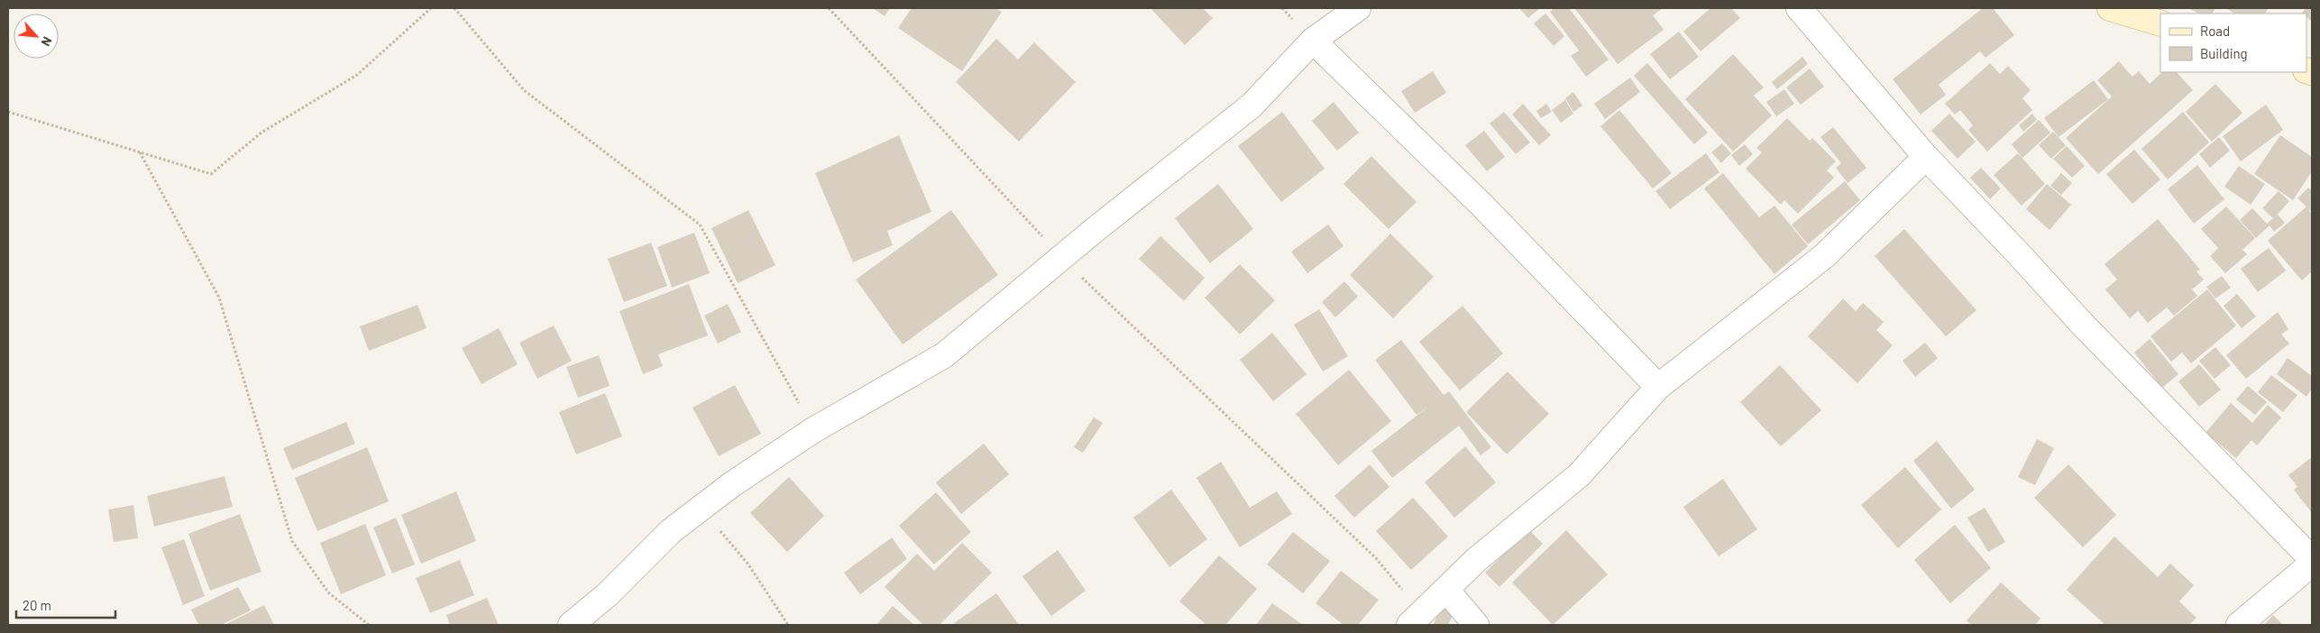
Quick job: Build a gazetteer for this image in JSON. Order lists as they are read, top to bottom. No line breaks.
{"legend":["Road","Building"],"scale_bar":"20 m","north":"bottom right"}
